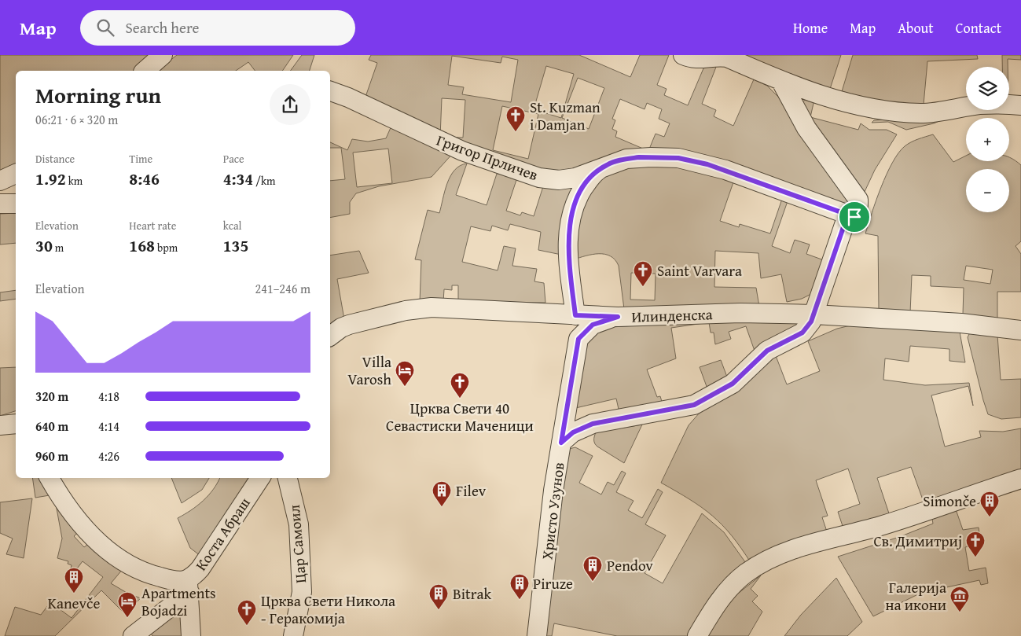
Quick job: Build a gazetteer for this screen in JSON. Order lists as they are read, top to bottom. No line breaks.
{"streets":{"street":["Григор Прличев","Илинденска","Христо Узунов","Коста Абраш","Цар Самоил"]},"crossings":[["Илинденска","Христо Узунов"]],"places":{"church":["St. Kuzman i Damjan","Saint Varvara","Црква Свети 40 Севастиски Маченици","Св. Димитриј","Црква Свети Никола - Геракомија"],"hotel":["Villa Varosh","Apartments Bojadzi"],"building":["Filev","Simonče","Pendov","Kanevče","Piruze","Bitrak"],"museum":["Галерија на икони"]},"page":{"header":"Map","search":"Search here","nav":["Home","Map","About","Contact"],"map_buttons":["+","−"],"heading":["Morning run","06:21 · 6 × 320 m"],"stats":[["Distance","1.92 km"],["Time","8:46"],["Pace","4:34 /km"],["Elevation","30 m"],["Heart rate","168 bpm"],["kcal","135"]],"chart":["Elevation","241–246 m"],"list":[{"name":"320 m","note":"4:18"},{"name":"640 m","note":"4:14"},{"name":"960 m","note":"4:26"}]}}
